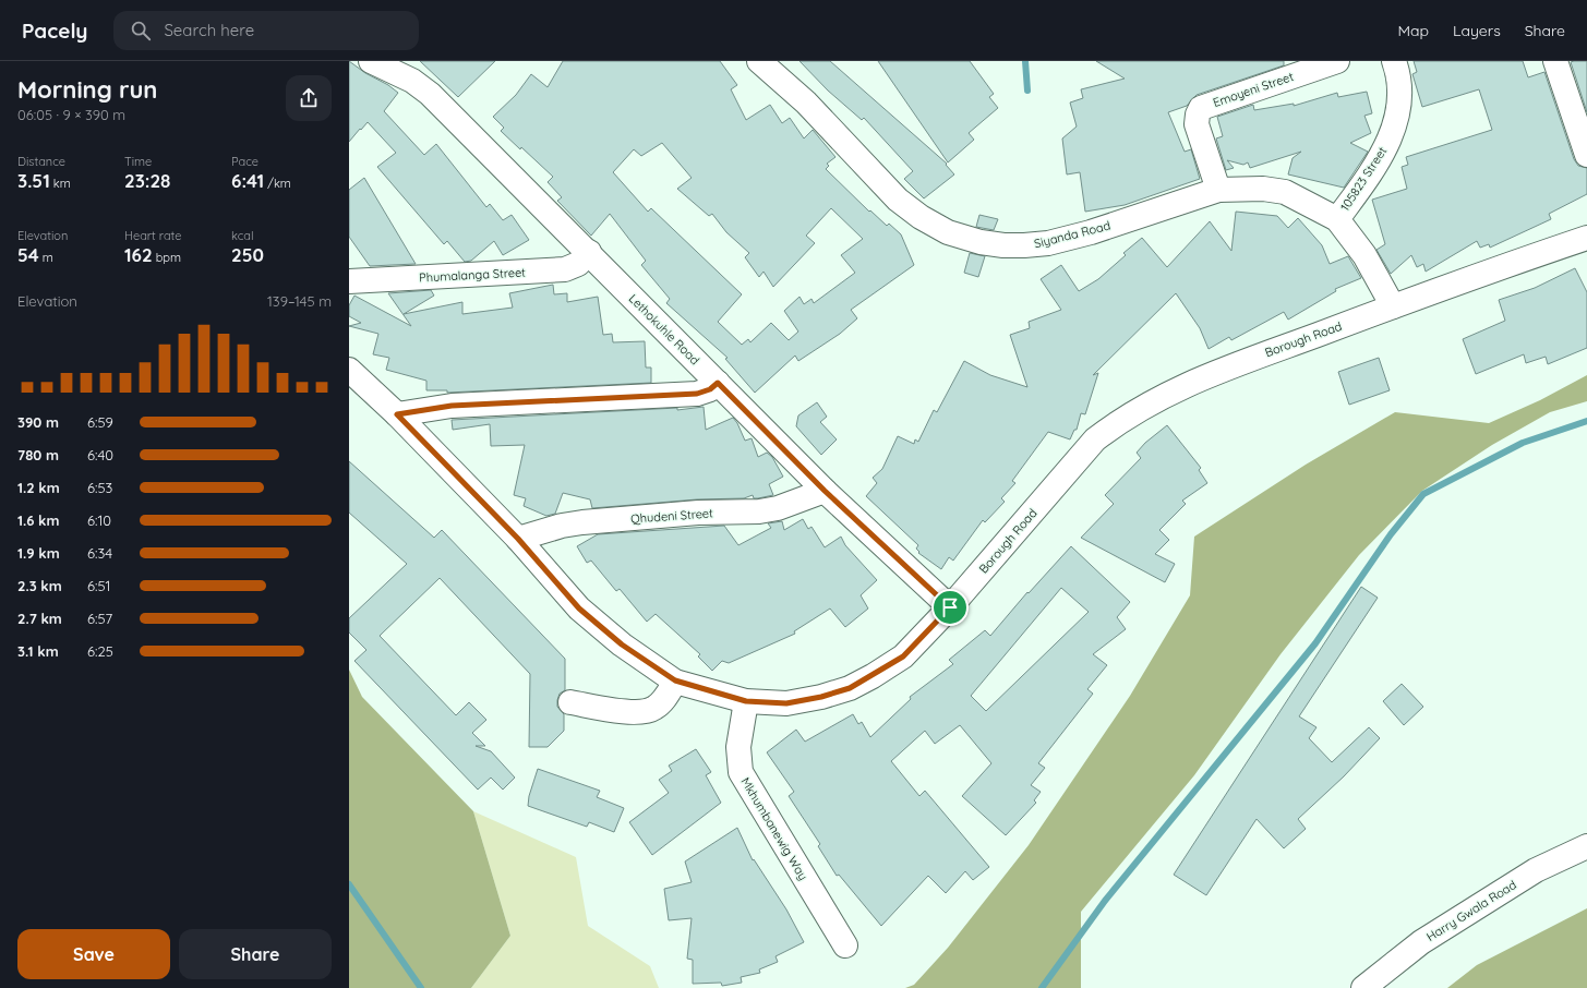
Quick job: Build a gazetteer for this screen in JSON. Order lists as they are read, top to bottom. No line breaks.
{"streets":{"street":["Emoyeni Street","105823 Street","Siyanda Road","Phumalanga Street","Lethokuhle Road","Borough Road","Qhudeni Street","Mkhumbanewig Way","Harry Gwala Road"]},"crossings":[["Emoyeni Street","Siyanda Road"],["105823 Street","Siyanda Road"],["Siyanda Road","Borough Road"],["Phumalanga Street","Lethokuhle Road"],["Lethokuhle Road","Borough Road"],["Lethokuhle Road","Qhudeni Street"],["Borough Road","Qhudeni Street"],["Borough Road","Mkhumbanewig Way"]],"page":{"header":"Pacely","search":"Search here","nav":["Map","Layers","Share"],"heading":["Morning run","06:05 · 9 × 390 m"],"stats":[["Distance","3.51 km"],["Time","23:28"],["Pace","6:41 /km"],["Elevation","54 m"],["Heart rate","162 bpm"],["kcal","250"]],"chart":["Elevation","139–145 m"],"list":[{"name":"390 m","note":"6:59"},{"name":"780 m","note":"6:40"},{"name":"1.2 km","note":"6:53"},{"name":"1.6 km","note":"6:10"},{"name":"1.9 km","note":"6:34"},{"name":"2.3 km","note":"6:51"},{"name":"2.7 km","note":"6:57"},{"name":"3.1 km","note":"6:25"}],"buttons":["Save","Share"]}}
